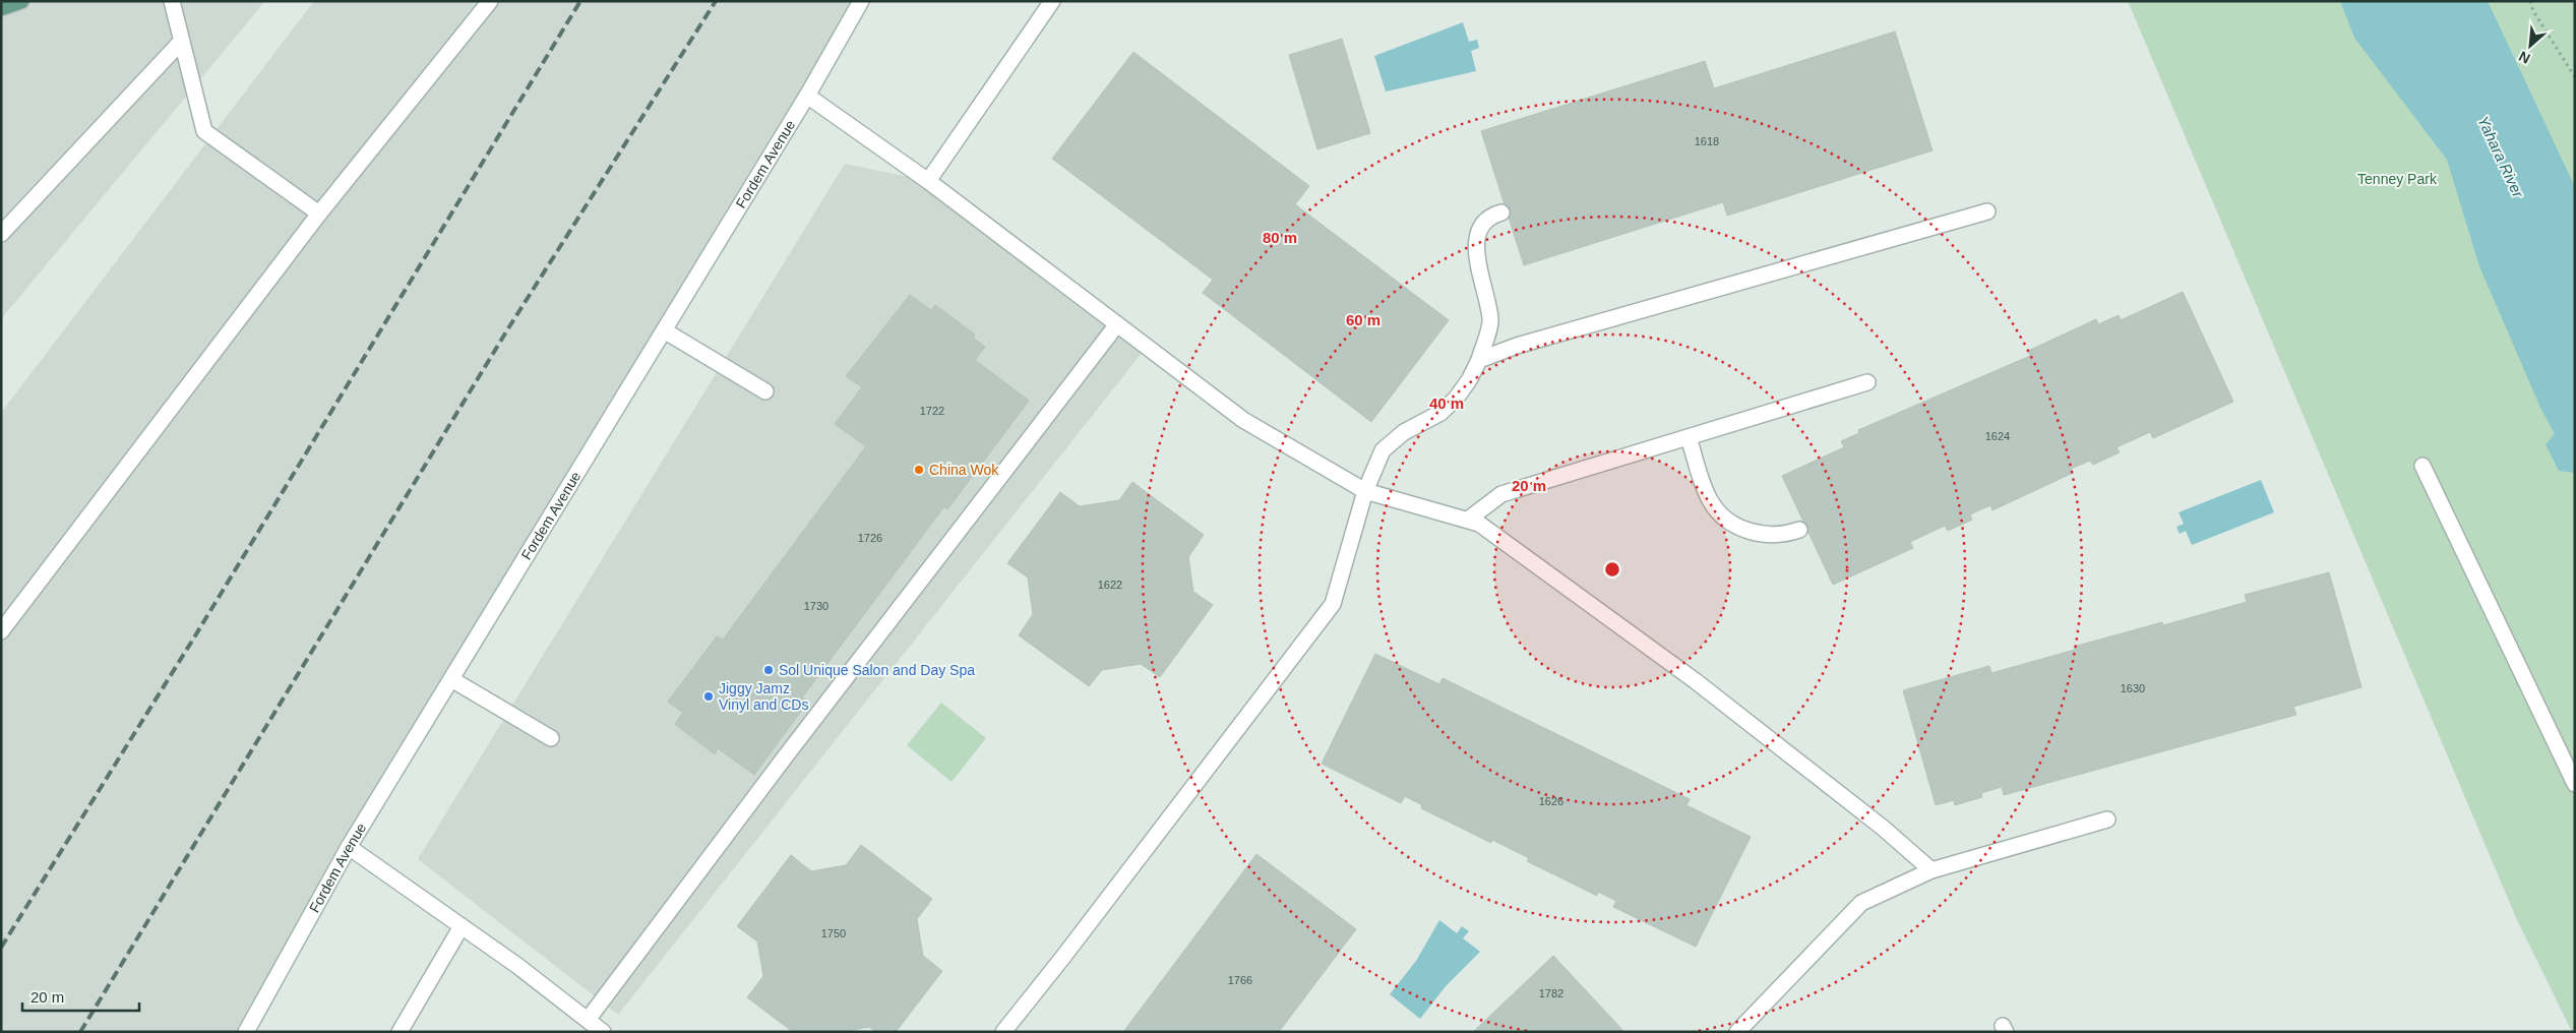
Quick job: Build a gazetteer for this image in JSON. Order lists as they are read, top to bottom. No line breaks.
{"streets":{"street":["Fordem Avenue"]},"water":["Yahara River"],"parks":["Tenney Park"],"places":["China Wok","Sol Unique Salon and Day Spa","Jiggy Jamz Vinyl and CDs"],"house_numbers":["1618","1722","1624","1726","1622","1730","1630","1626","1750","1766","1782"],"scale_bar":"20 m","north":"bottom left","rings":["80 m","60 m","40 m","20 m"]}
